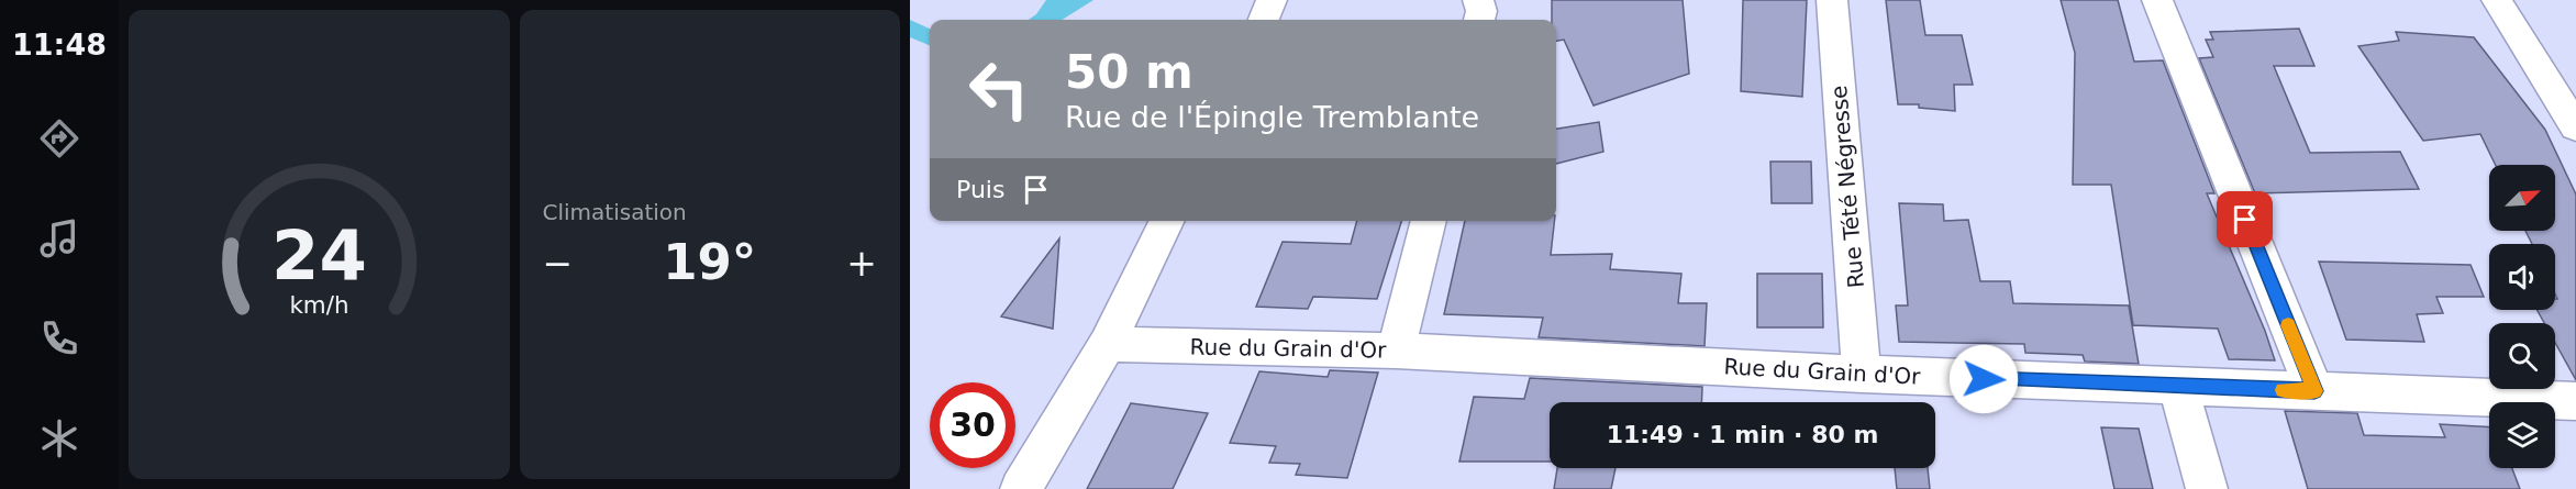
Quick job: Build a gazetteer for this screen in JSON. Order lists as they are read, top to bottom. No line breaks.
{"streets":{"street":["Rue Tété Négresse","Rue du Grain d'Or"]},"crossings":[["Rue Tété Négresse","Rue du Grain d'Or"]],"north":"top right","page":{"tabs":"11:48","tile":"Climatisation","turn":["50 m","Rue de l'Épingle Tremblante"],"then":"Puis","heat":["−","19°","+"],"limit":"30","trip":"11:49 · 1 min · 80 m","gauge":["24","km/h"]}}
